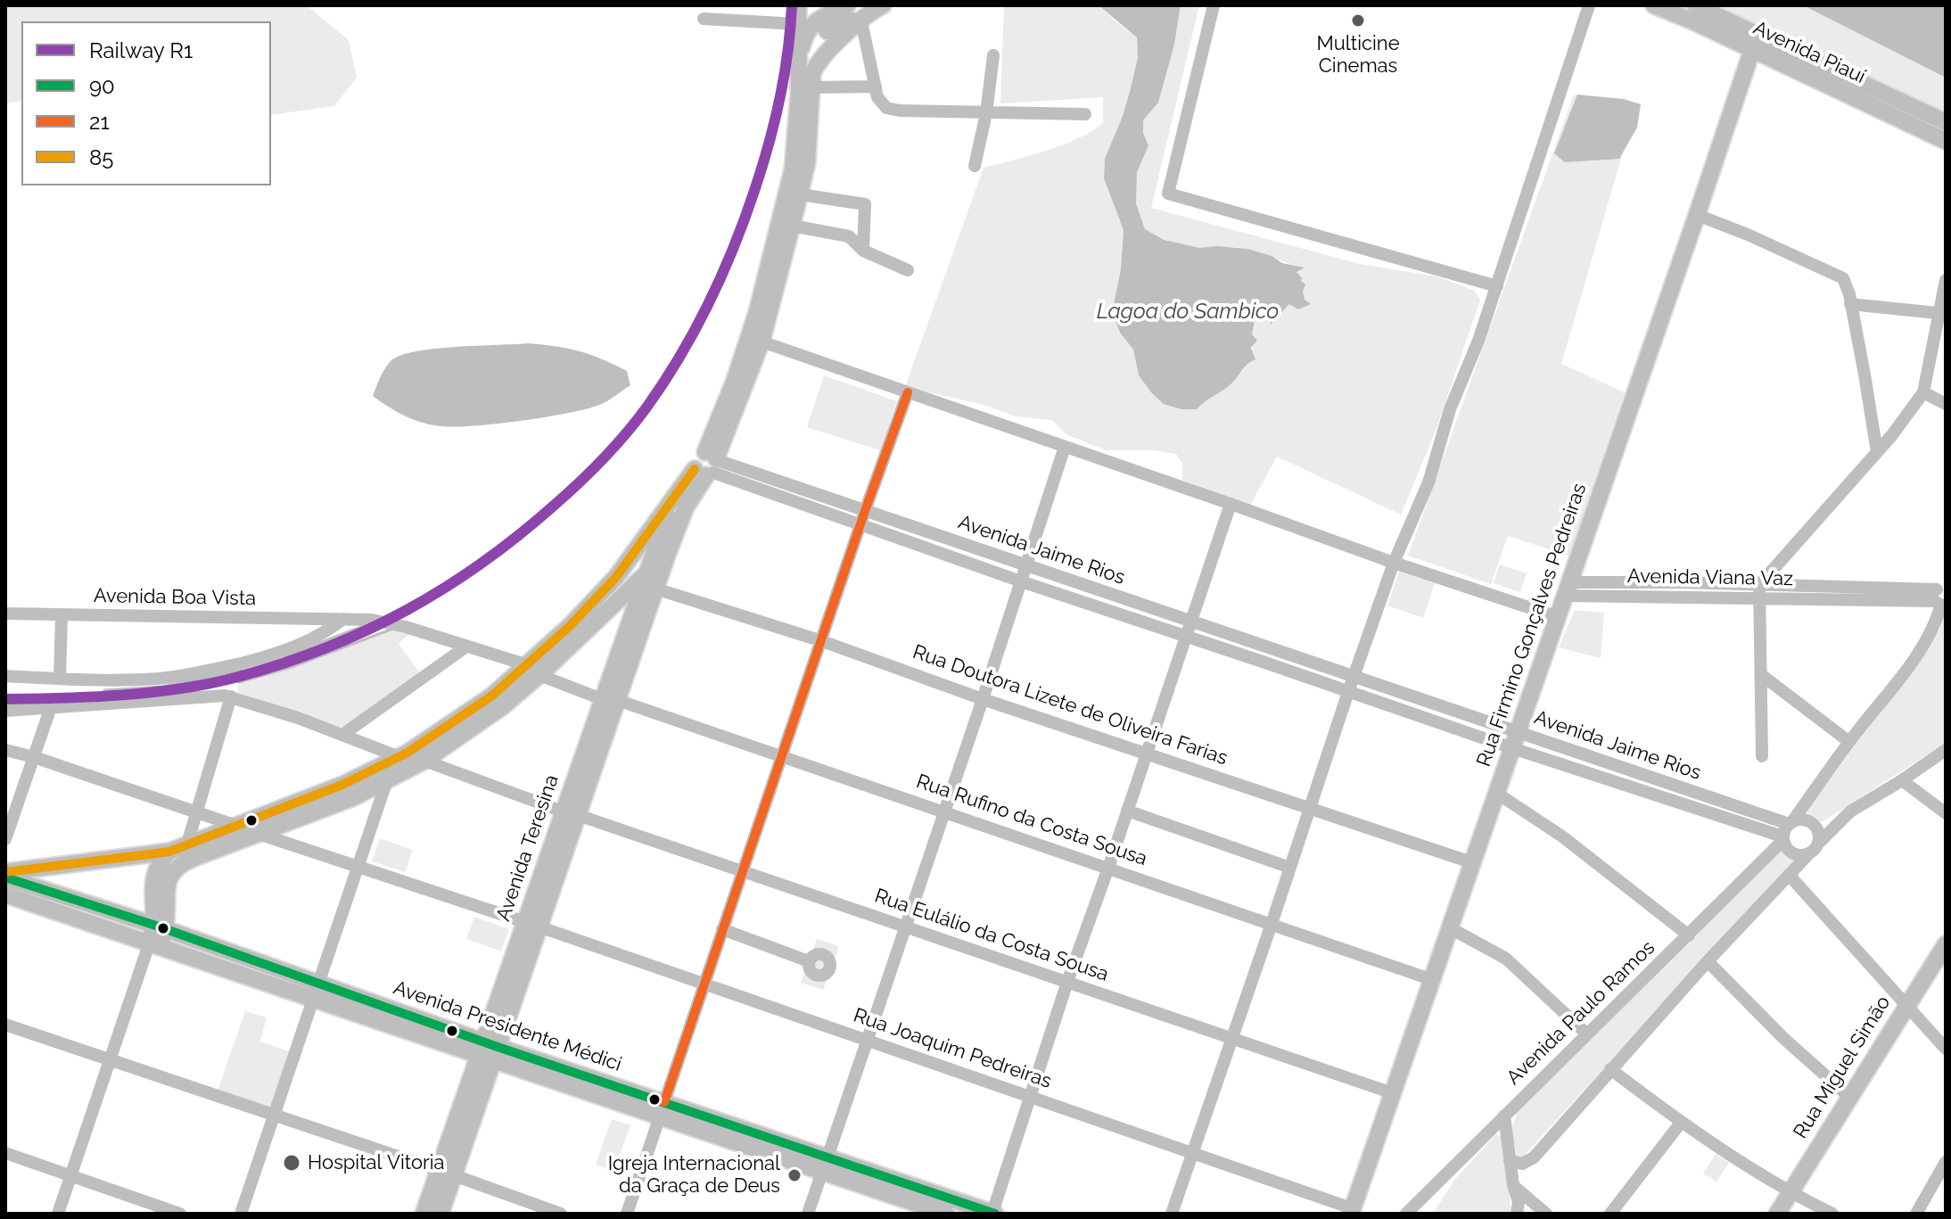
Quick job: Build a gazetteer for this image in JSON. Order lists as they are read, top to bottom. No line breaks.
{"streets":{"main road":["Avenida Piauí","Rua Firmino Gonçalves Pedreiras","Avenida Teresina","Avenida Presidente Médici","Rua Miguel Simão"],"street":["Avenida Jaime Rios","Avenida Viana Vaz","Avenida Boa Vista","Rua Doutora Lizete de Oliveira Farias","Rua Rufino da Costa Sousa","Rua Eulálio da Costa Sousa","Avenida Paulo Ramos","Rua Joaquim Pedreiras"]},"crossings":[["Avenida Piauí","Rua Firmino Gonçalves Pedreiras"],["Avenida Jaime Rios","Rua Firmino Gonçalves Pedreiras"],["Avenida Jaime Rios","Avenida Teresina"],["Avenida Jaime Rios","Avenida Paulo Ramos"],["Avenida Viana Vaz","Rua Firmino Gonçalves Pedreiras"],["Avenida Viana Vaz","Avenida Paulo Ramos"],["Avenida Boa Vista","Rua Rufino da Costa Sousa"],["Rua Firmino Gonçalves Pedreiras","Rua Doutora Lizete de Oliveira Farias"],["Rua Firmino Gonçalves Pedreiras","Rua Rufino da Costa Sousa"],["Rua Firmino Gonçalves Pedreiras","Rua Eulálio da Costa Sousa"],["Rua Firmino Gonçalves Pedreiras","Rua Joaquim Pedreiras"],["Rua Doutora Lizete de Oliveira Farias","Avenida Teresina"],["Rua Rufino da Costa Sousa","Avenida Teresina"],["Avenida Teresina","Rua Eulálio da Costa Sousa"],["Avenida Teresina","Avenida Presidente Médici"],["Avenida Teresina","Rua Joaquim Pedreiras"]],"water":["Lagoa do Sambico"],"places":["Multicine Cinemas","Hospital Vitoria","Igreja Internacional da Graça de Deus"],"lines":["rail line R1","transit line 21","transit line 85","transit line 90"],"legend":["Railway R1","90","21","85"]}
